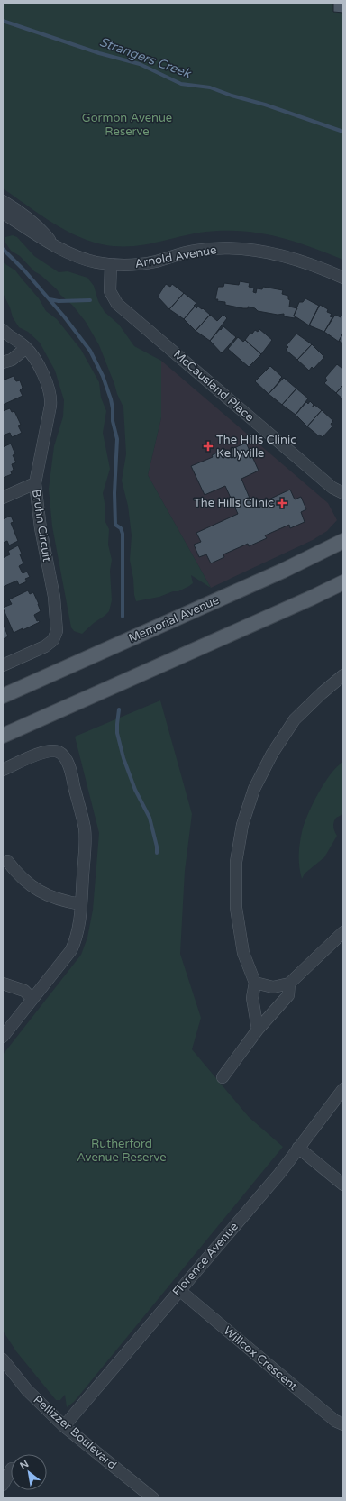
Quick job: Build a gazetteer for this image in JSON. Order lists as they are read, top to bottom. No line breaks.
{"streets":{"main road":["Memorial Avenue"],"street":["Arnold Avenue","McCausland Place","Bruhn Circuit","Florence Avenue","Willcox Crescent","Pellizzer Boulevard"]},"crossings":[["Arnold Avenue","McCausland Place"],["Florence Avenue","Willcox Crescent"],["Florence Avenue","Pellizzer Boulevard"]],"water":["Strangers Creek"],"parks":["Gormon Avenue Reserve","Rutherford Avenue Reserve"],"places":{"health":["The Hills Clinic Kellyville","The Hills Clinic"]},"north":"top left"}
